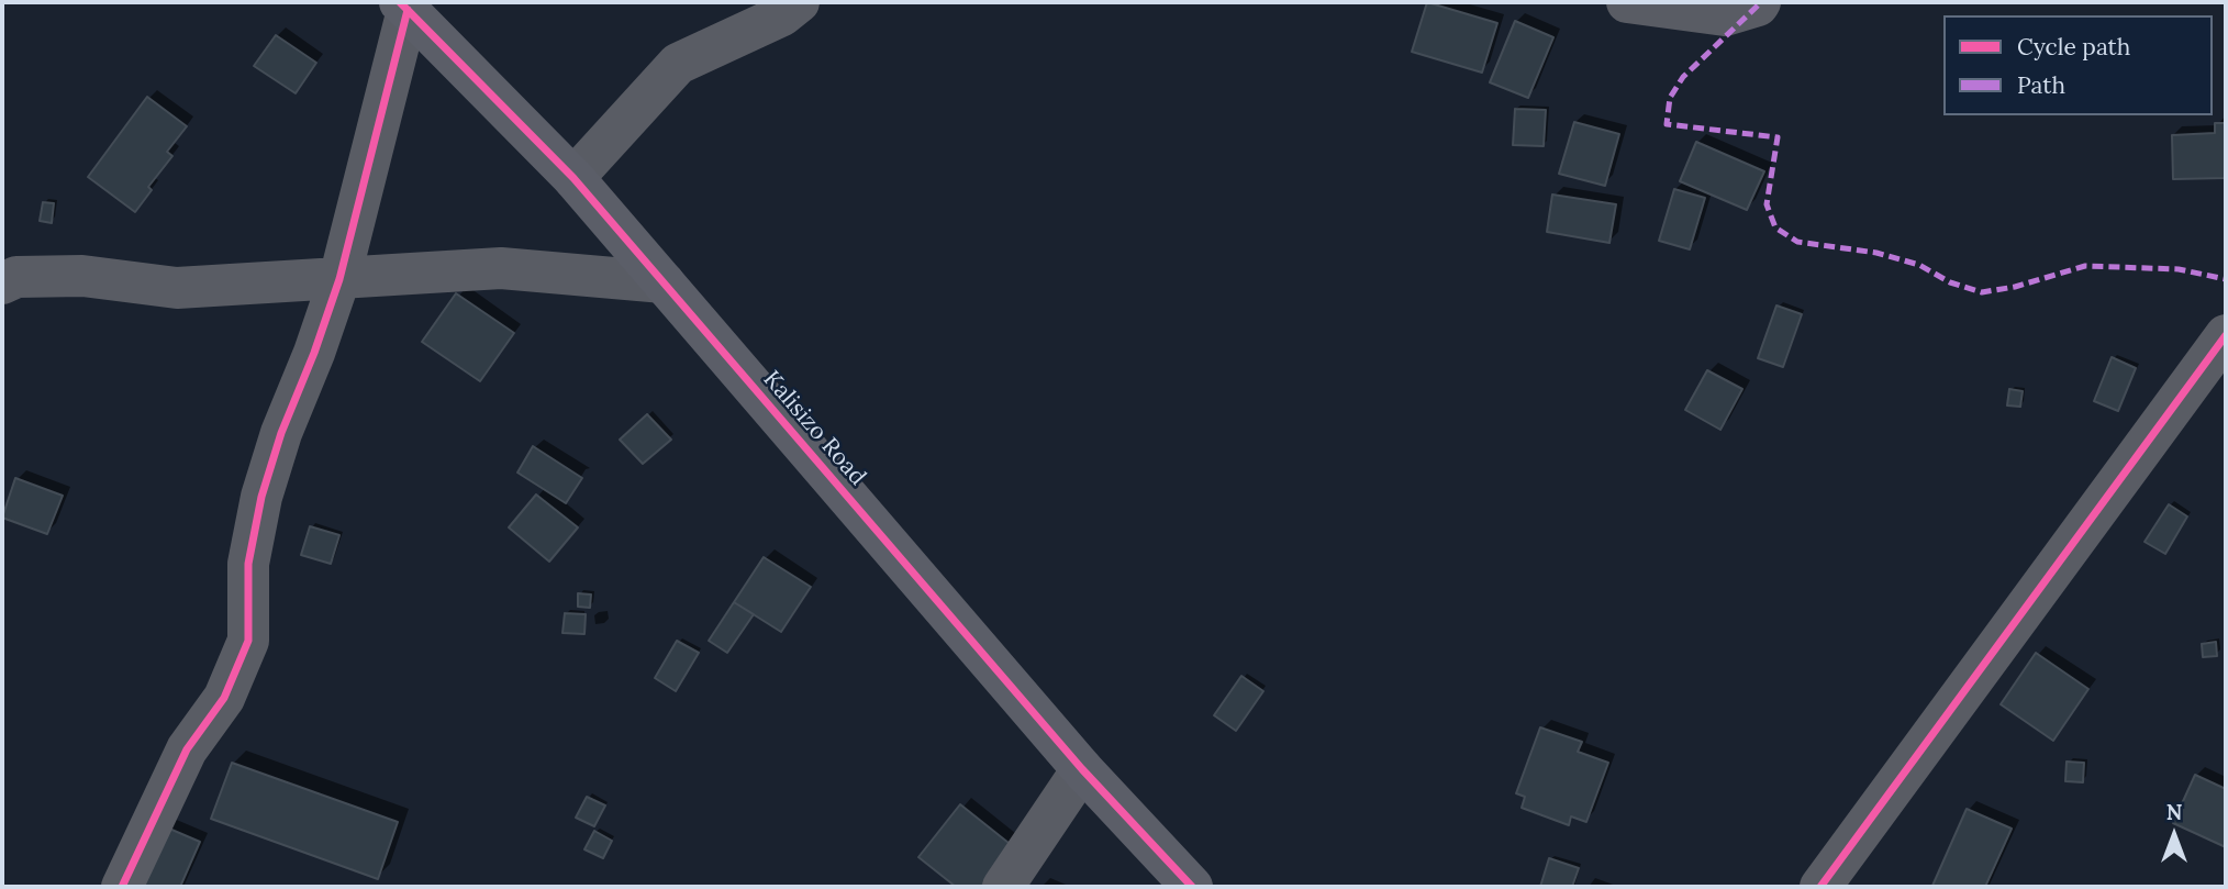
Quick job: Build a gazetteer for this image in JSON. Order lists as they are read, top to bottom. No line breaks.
{"streets":{"street":["Kalisizo Road"]},"legend":["Cycle path","Path"],"north":"top"}
